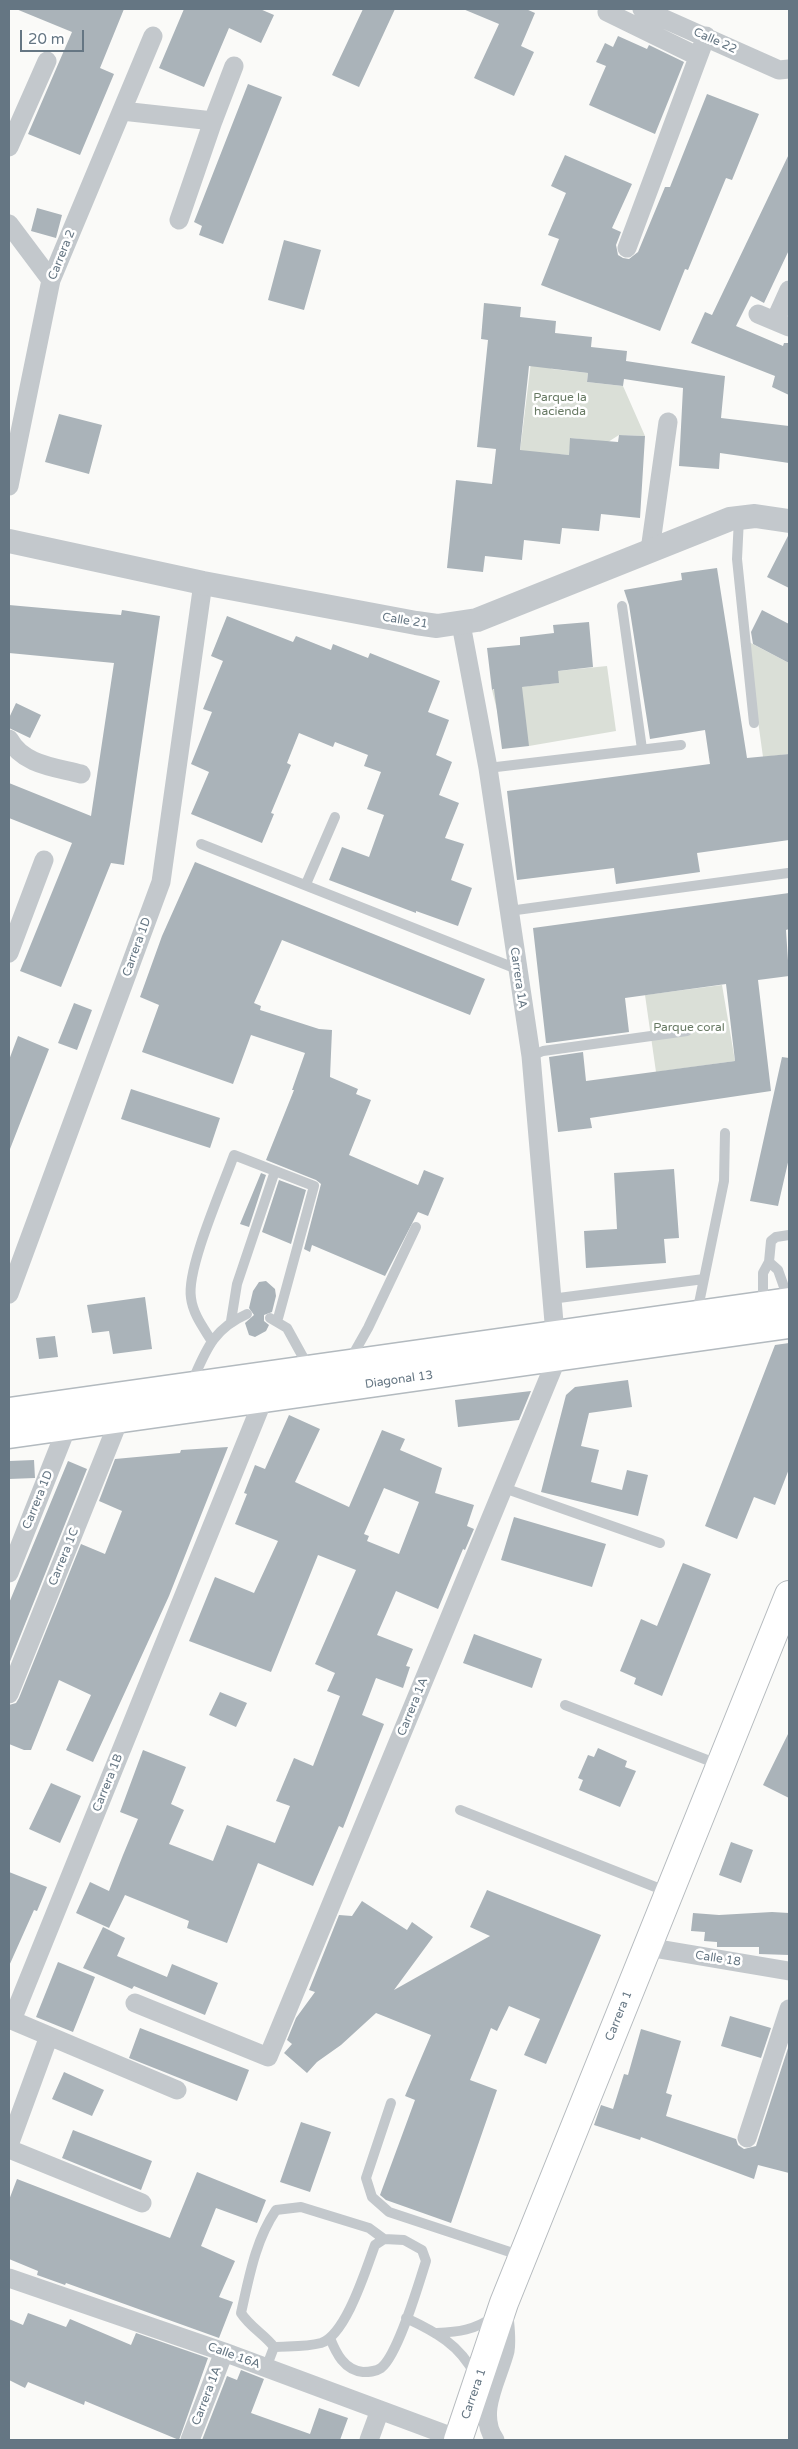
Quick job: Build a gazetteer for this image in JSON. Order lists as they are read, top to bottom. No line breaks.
{"streets":{"main road":["Diagonal 13","Carrera 1"],"street":["Calle 22","Carrera 2","Calle 21","Carrera 1D","Carrera 1A","Carrera 1C","Carrera 1B","Calle 18","Calle 16A"]},"crossings":[["Calle 21","Carrera 1D"],["Calle 21","Carrera 1A"],["Carrera 1D","Diagonal 13"],["Carrera 1A","Diagonal 13"],["Carrera 1A","Calle 16A"],["Diagonal 13","Carrera 1C"],["Diagonal 13","Carrera 1B"],["Calle 18","Carrera 1"],["Carrera 1","Calle 16A"]],"parks":["Parque la hacienda","Parque coral"],"scale_bar":"20 m"}
